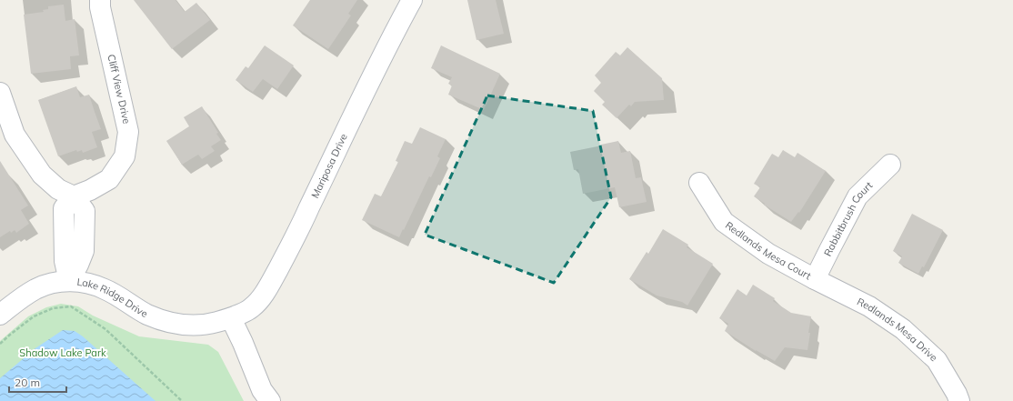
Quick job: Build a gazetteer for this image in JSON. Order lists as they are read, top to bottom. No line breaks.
{"streets":{"street":["Cliff View Drive","Mariposa Drive","Rabbitbrush Court","Redlands Mesa Court","Lake Ridge Drive","Redlands Mesa Drive"]},"crossings":[["Cliff View Drive","Lake Ridge Drive"],["Mariposa Drive","Lake Ridge Drive"],["Rabbitbrush Court","Redlands Mesa Court"],["Rabbitbrush Court","Redlands Mesa Drive"],["Redlands Mesa Court","Redlands Mesa Drive"]],"parks":["Shadow Lake Park"],"scale_bar":"20 m"}
